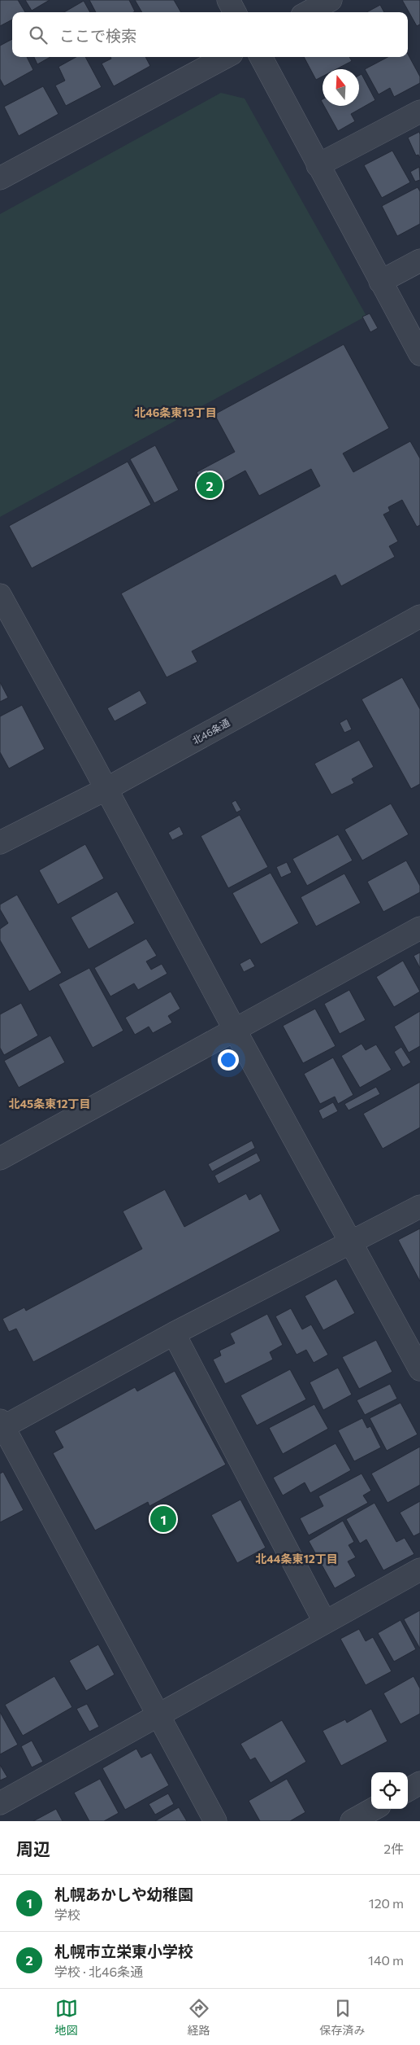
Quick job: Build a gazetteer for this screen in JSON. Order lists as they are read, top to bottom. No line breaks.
{"streets":{"street":["北46条通"]},"districts":["北46条東13丁目","北45条東12丁目","北44条東12丁目"],"north":"top","page":{"search":"ここで検索","pins":["2","1"],"heading":["周辺","2件"],"list":[{"mark":"1","name":"札幌あかしや幼稚園","note":"学校","value":"120 m"},{"mark":"2","name":"札幌市立栄東小学校","note":"学校 · 北46条通","value":"140 m"}],"nav":["地図","経路","保存済み"]}}
